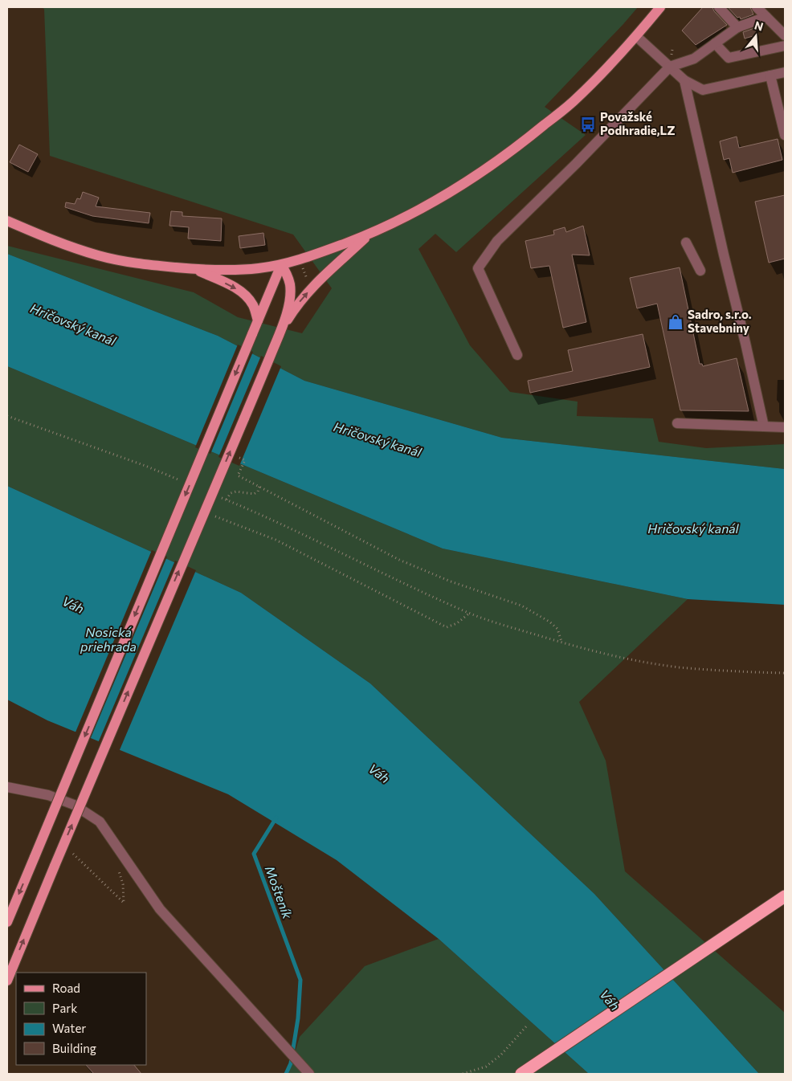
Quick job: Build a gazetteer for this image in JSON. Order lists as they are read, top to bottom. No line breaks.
{"water":["Hričovský kanál","Váh","Nosická priehrada","Mošteník"],"places":{"bus stop":["Považské Podhradie,LZ"],"shop":["Sadro, s.r.o. Stavebniny"]},"legend":["Road","Park","Water","Building"],"north":"top"}
